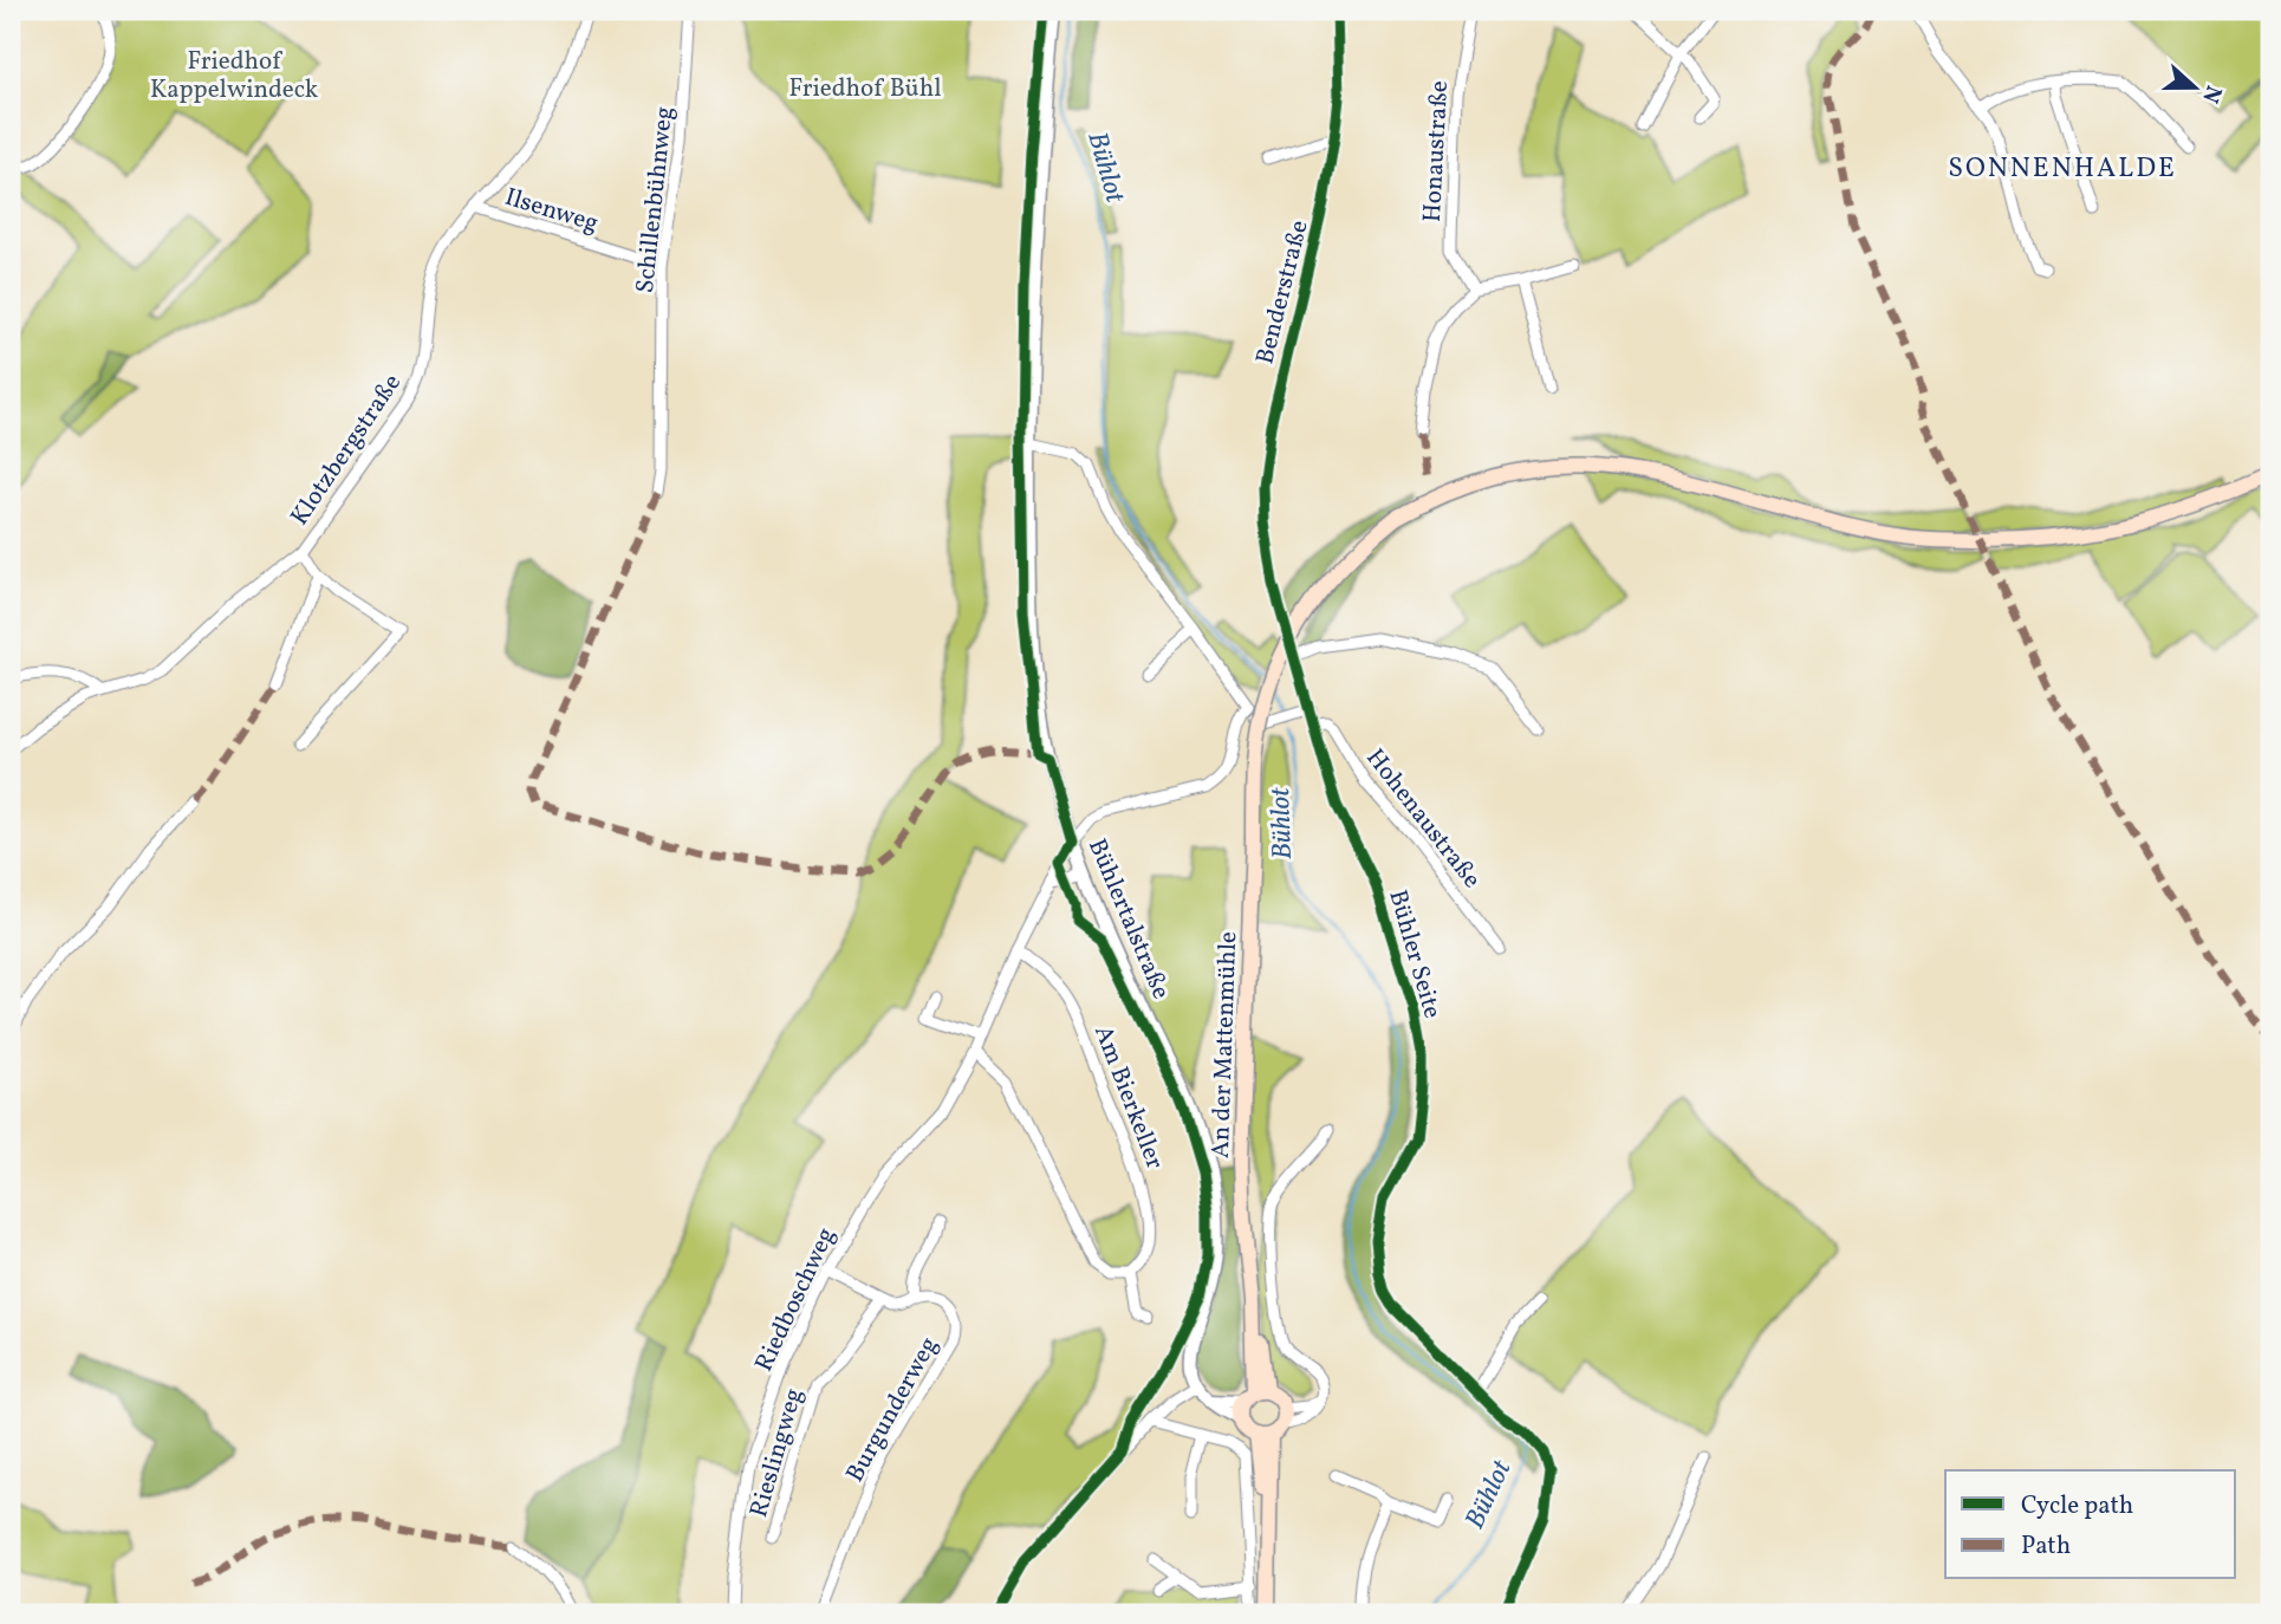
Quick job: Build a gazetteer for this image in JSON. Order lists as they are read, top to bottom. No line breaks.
{"streets":{"main road":["An der Mattenmühle"],"street":["Honaustraße","Schillenbühnweg","Ilsenweg","Benderstraße","Klotzbergstraße","Hohenaustraße","Bühlertalstraße","Bühler Seite","Am Bierkeller","Riedboschweg","Burgunderweg","Rieslingweg"]},"crossings":[["Schillenbühnweg","Ilsenweg"],["Ilsenweg","Klotzbergstraße"],["Benderstraße","Bühler Seite"],["Hohenaustraße","Bühler Seite"],["Bühlertalstraße","Riedboschweg"],["Am Bierkeller","Riedboschweg"],["Burgunderweg","Rieslingweg"]],"districts":["SONNENHALDE"],"water":["Bühlot"],"parks":["Friedhof Kappelwindeck","Friedhof Bühl"],"legend":["Cycle path","Path"],"north":"right"}
